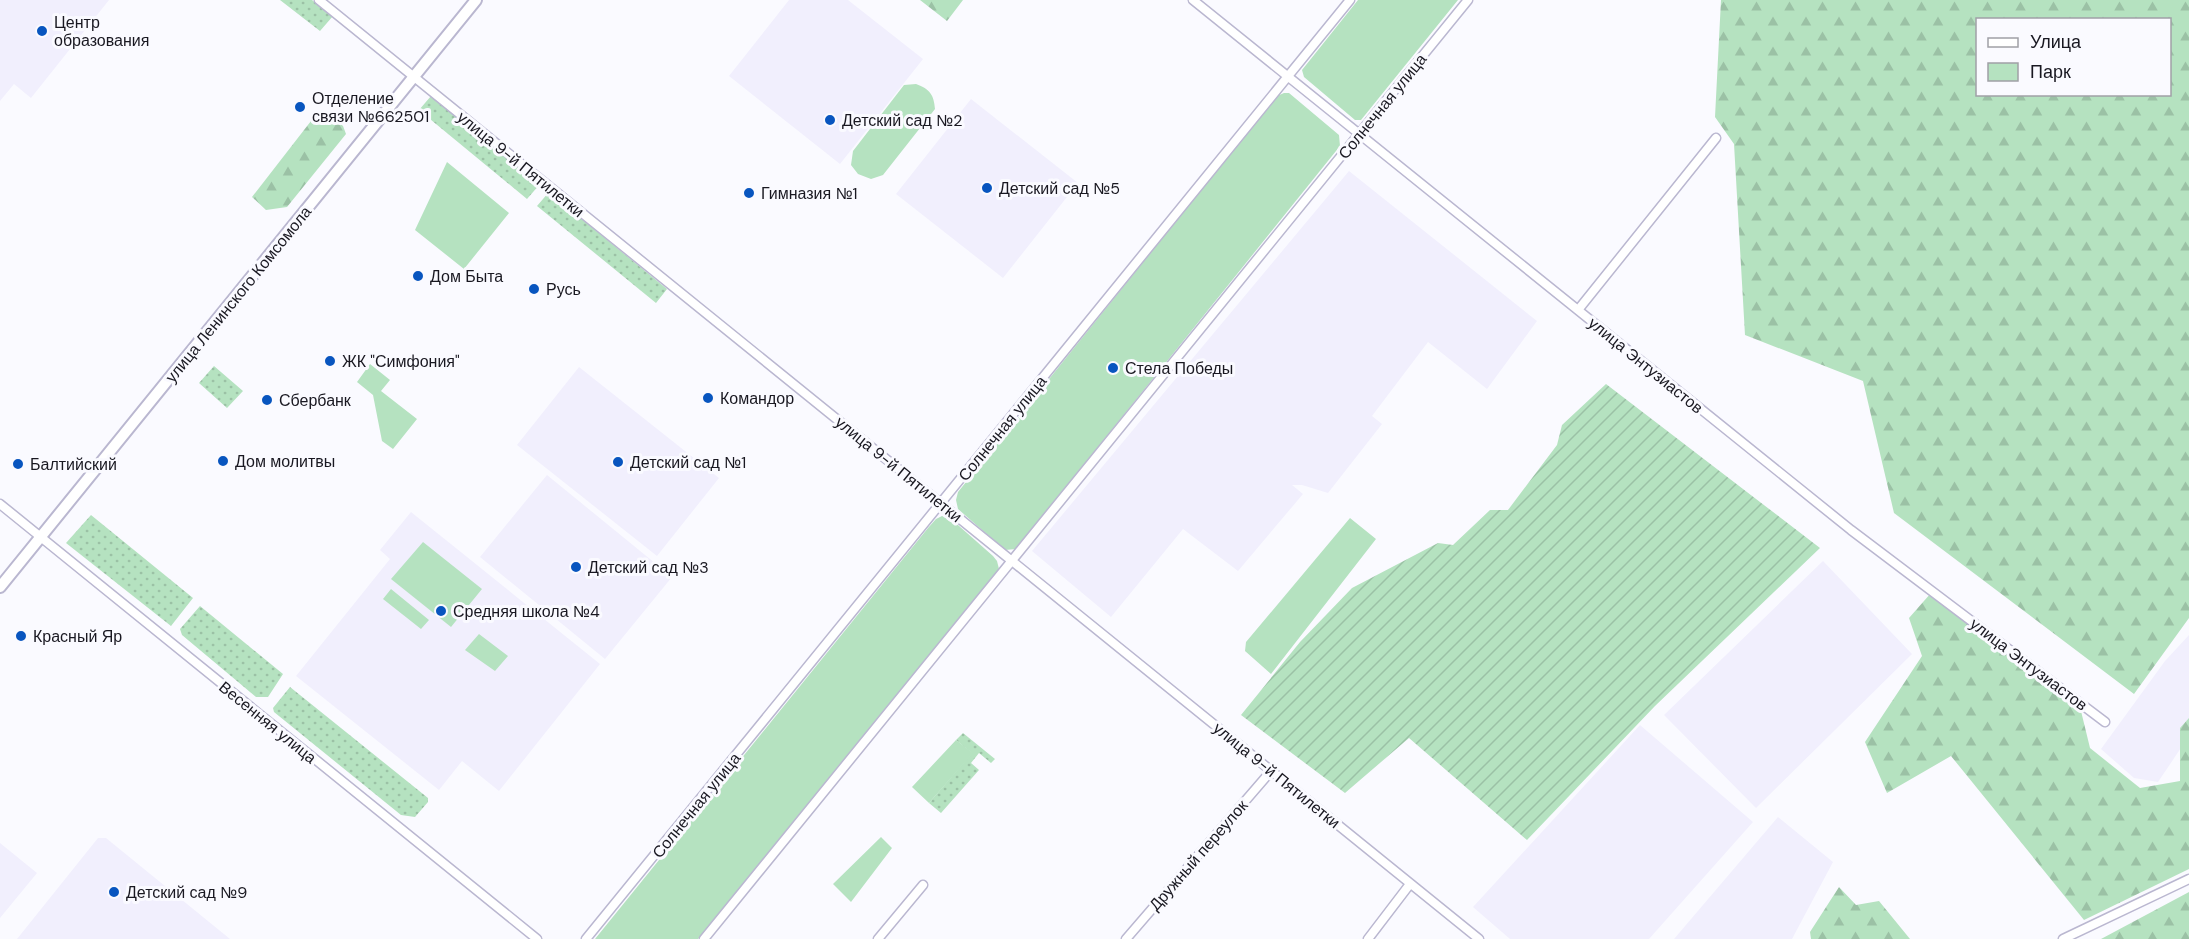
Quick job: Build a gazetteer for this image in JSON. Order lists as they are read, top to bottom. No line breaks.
{"streets":{"main road":["улица Ленинского Комсомола"],"street":["Солнечная улица","улица 9-й Пятилетки","улица Энтузиастов","Весенняя улица","Дружный переулок"]},"crossings":[["Солнечная улица","улица 9-й Пятилетки"],["Солнечная улица","улица Энтузиастов"],["улица 9-й Пятилетки","улица Ленинского Комсомола"],["улица 9-й Пятилетки","Дружный переулок"],["улица Ленинского Комсомола","Весенняя улица"]],"places":["Центр образования","Отделение связи №662501","Детский сад №2","Детский сад №5","Гимназия №1","Дом Быта","Русь","ЖК \"Симфония\"","Стела Победы","Командор","Сбербанк","Дом молитвы","Детский сад №1","Балтийский","Детский сад №3","Средняя школа №4","Красный Яр","Детский сад №9"],"legend":["Улица","Парк"]}
